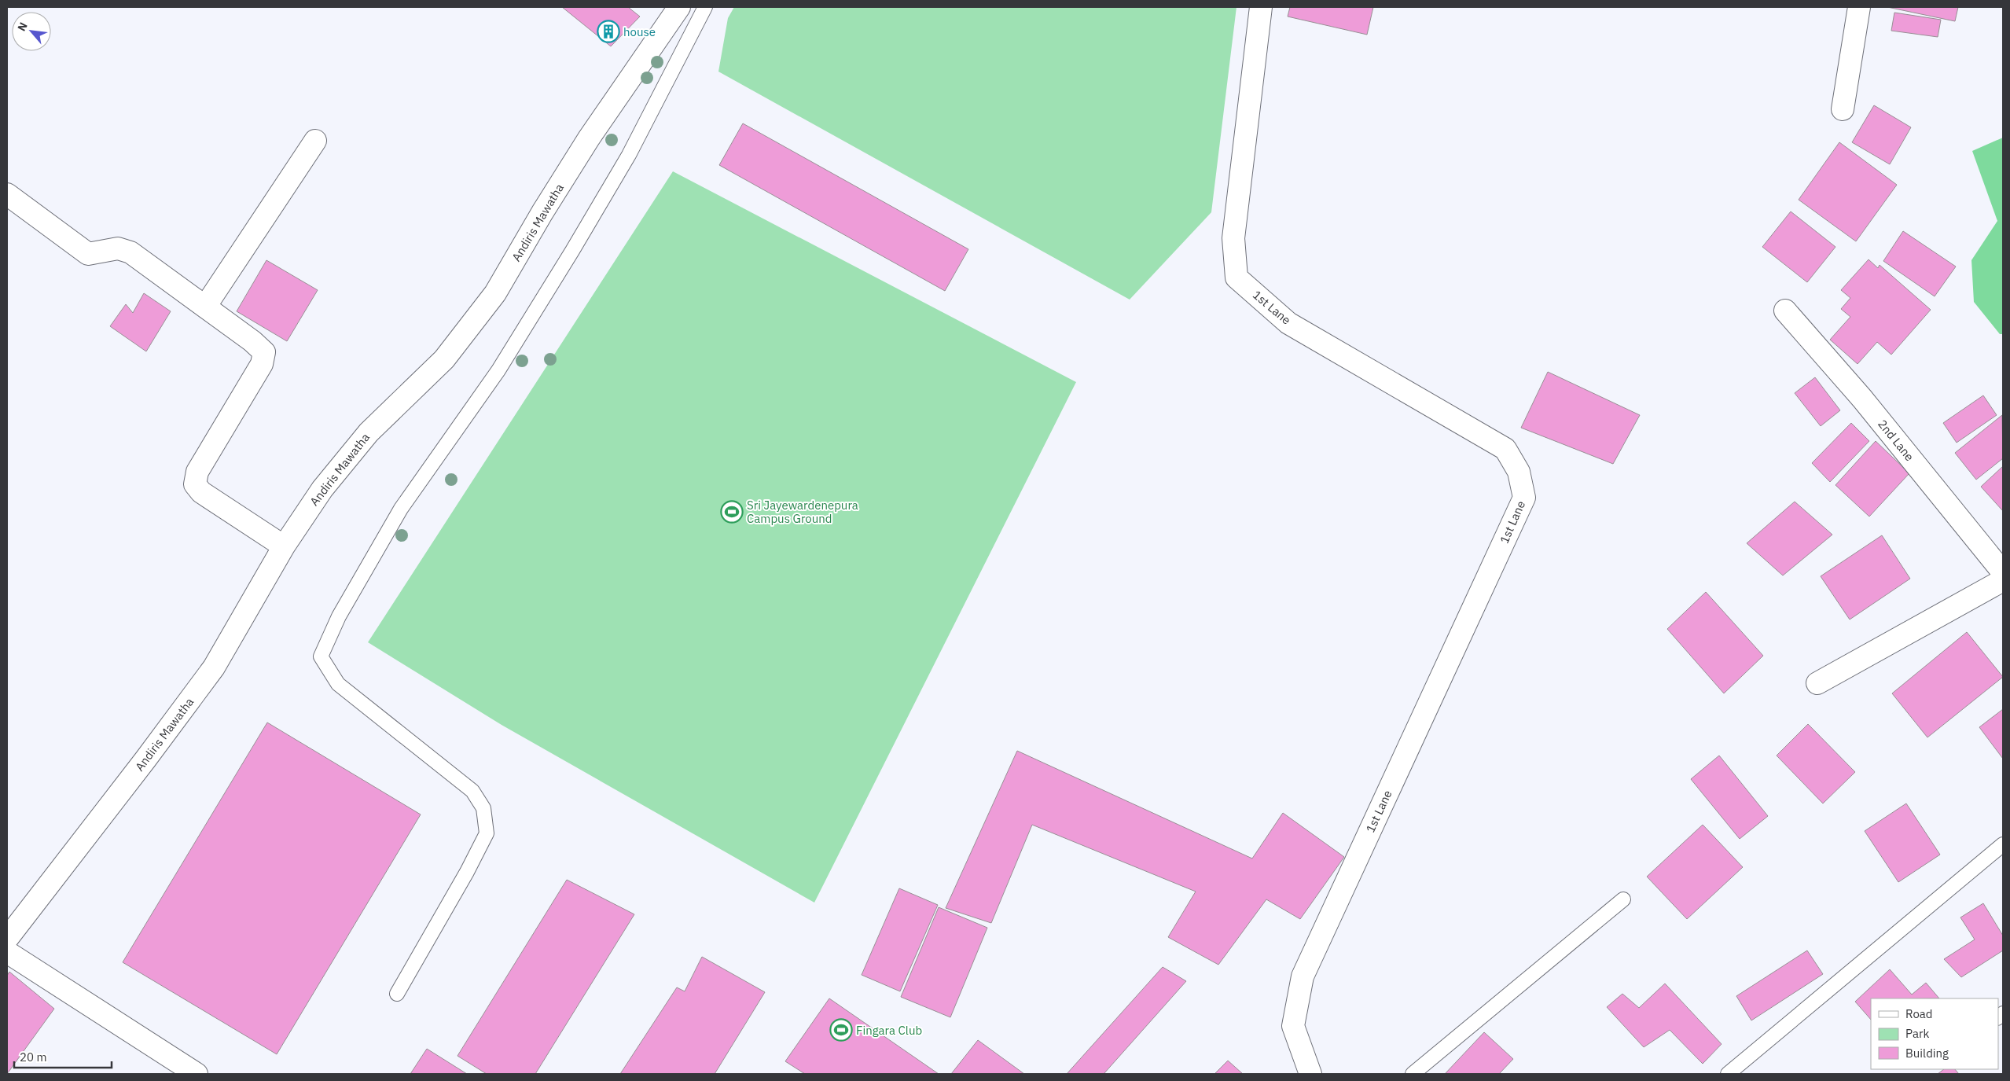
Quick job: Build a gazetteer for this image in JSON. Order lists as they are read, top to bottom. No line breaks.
{"streets":{"street":["Andiris Mawatha","1st Lane","2nd Lane"]},"places":{"building":["house"],"sports":["Sri Jayewardenepura Campus Ground","Fingara Club"]},"legend":["Road","Park","Building"],"scale_bar":"20 m","north":"top left"}
